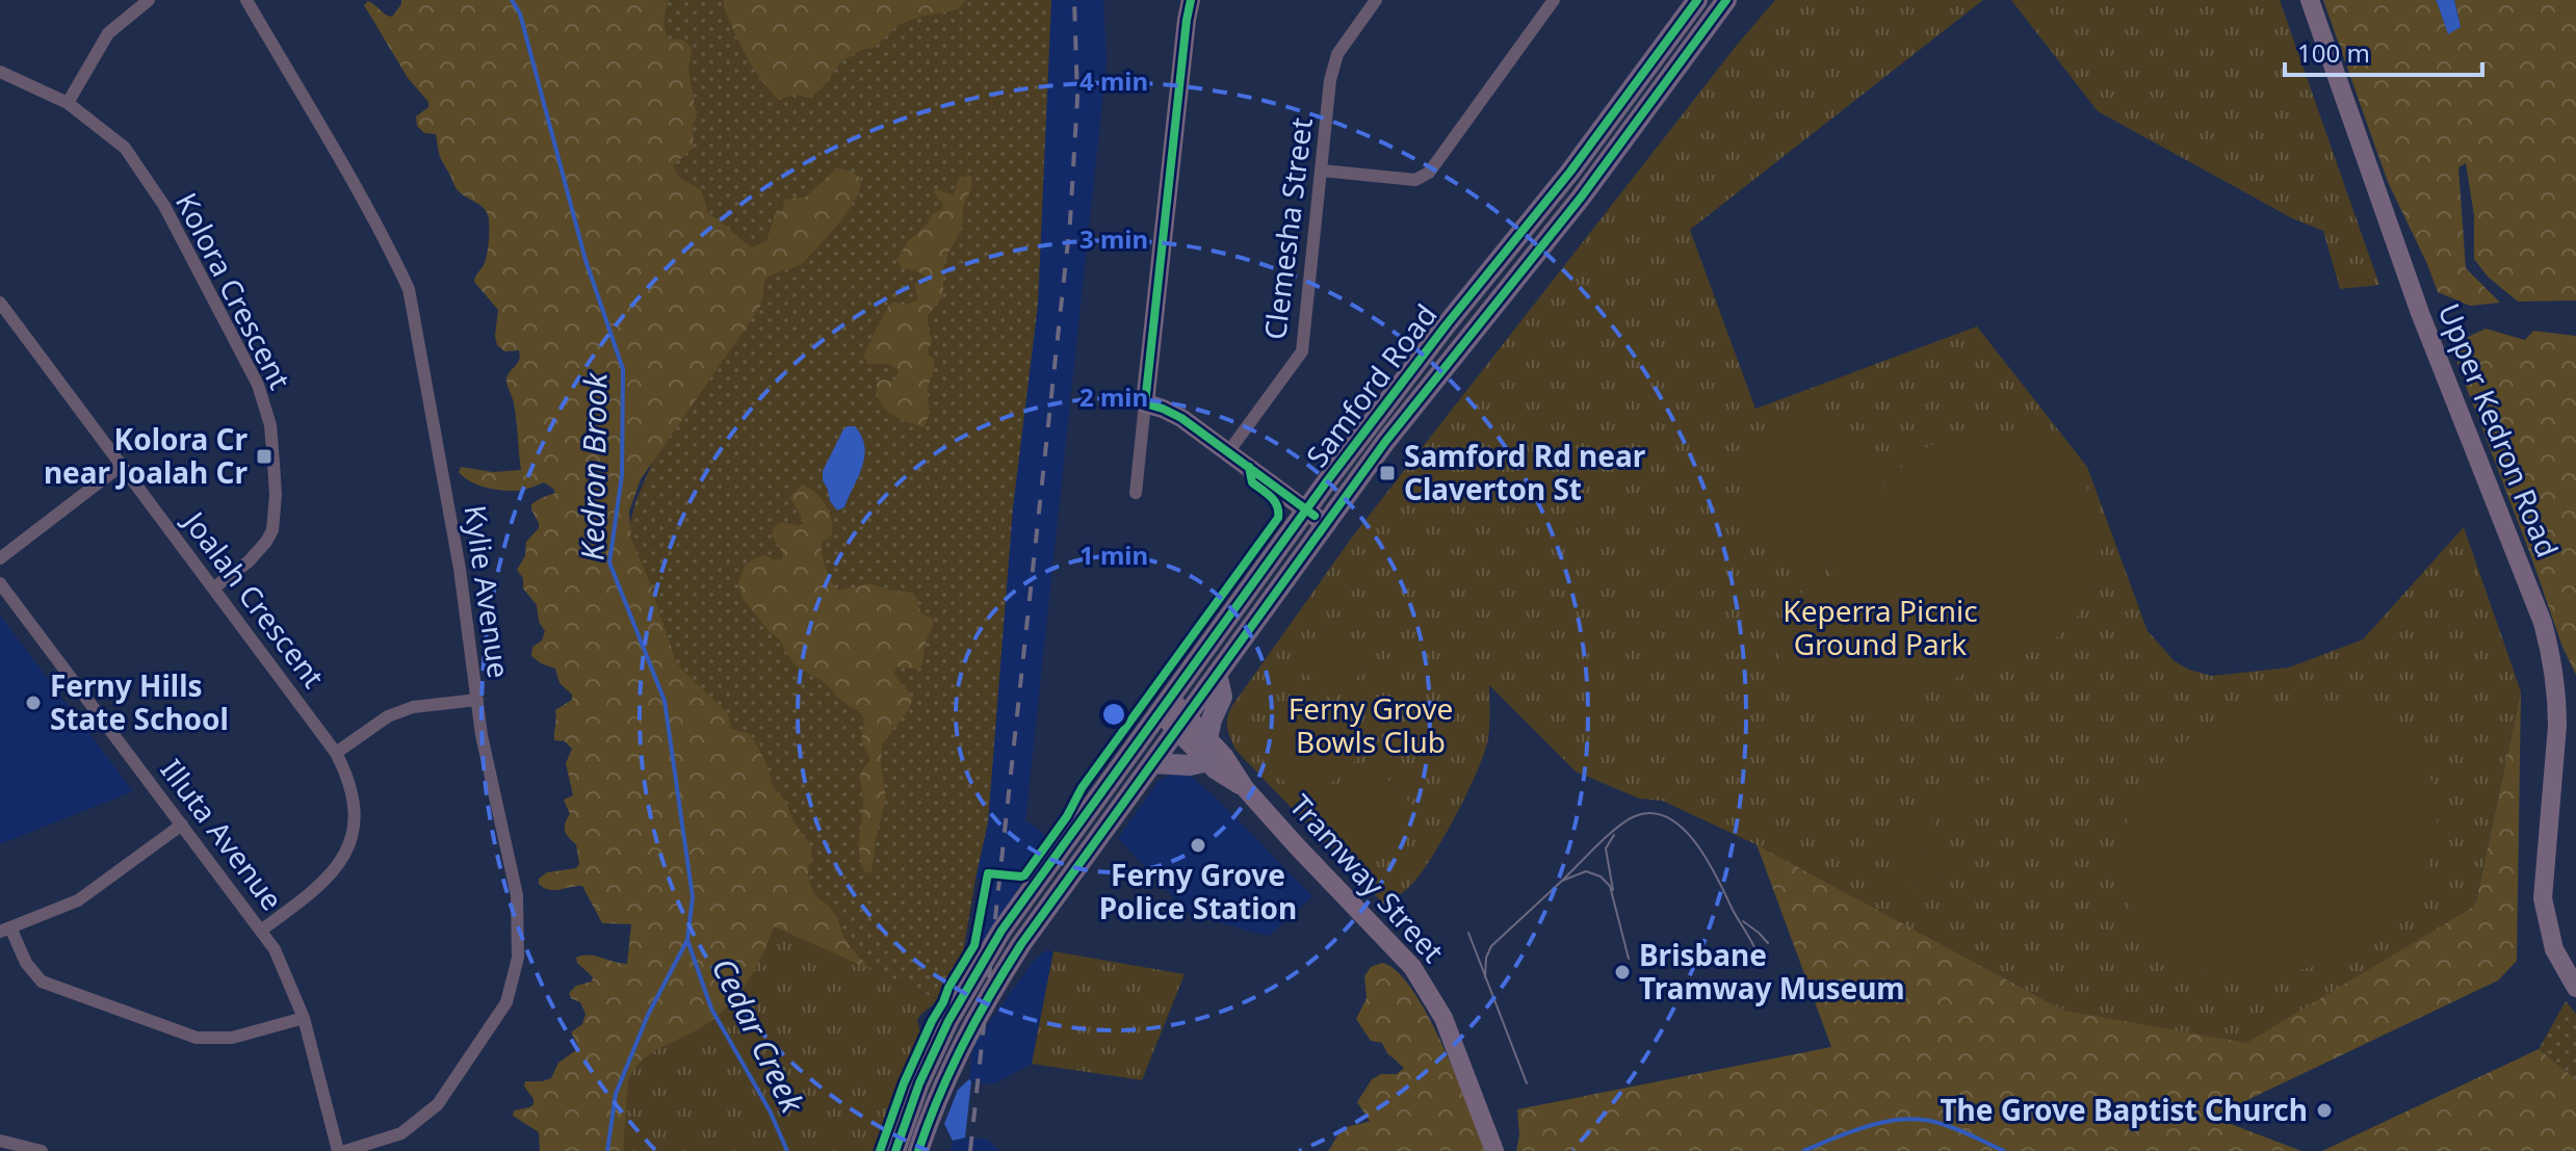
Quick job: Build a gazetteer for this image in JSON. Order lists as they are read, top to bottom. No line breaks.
{"streets":{"main road":["Samford Road"],"street":["Clemesha Street","Kolora Crescent","Upper Kedron Road","Kylie Avenue","Joalah Crescent","Illuta Avenue","Tramway Street"]},"crossings":[["Kolora Crescent","Joalah Crescent"],["Samford Road","Tramway Street"],["Joalah Crescent","Illuta Avenue"]],"water":["Kedron Brook","Cedar Creek"],"parks":["Keperra Picnic Ground Park","Ferny Grove Bowls Club"],"places":{"transit":["Kolora Cr near Joalah Cr","Samford Rd near Claverton St"],"other":["Ferny Hills State School","Ferny Grove Police Station","Brisbane Tramway Museum","The Grove Baptist Church"]},"scale_bar":"100 m","rings":["4 min","3 min","2 min","1 min"]}
